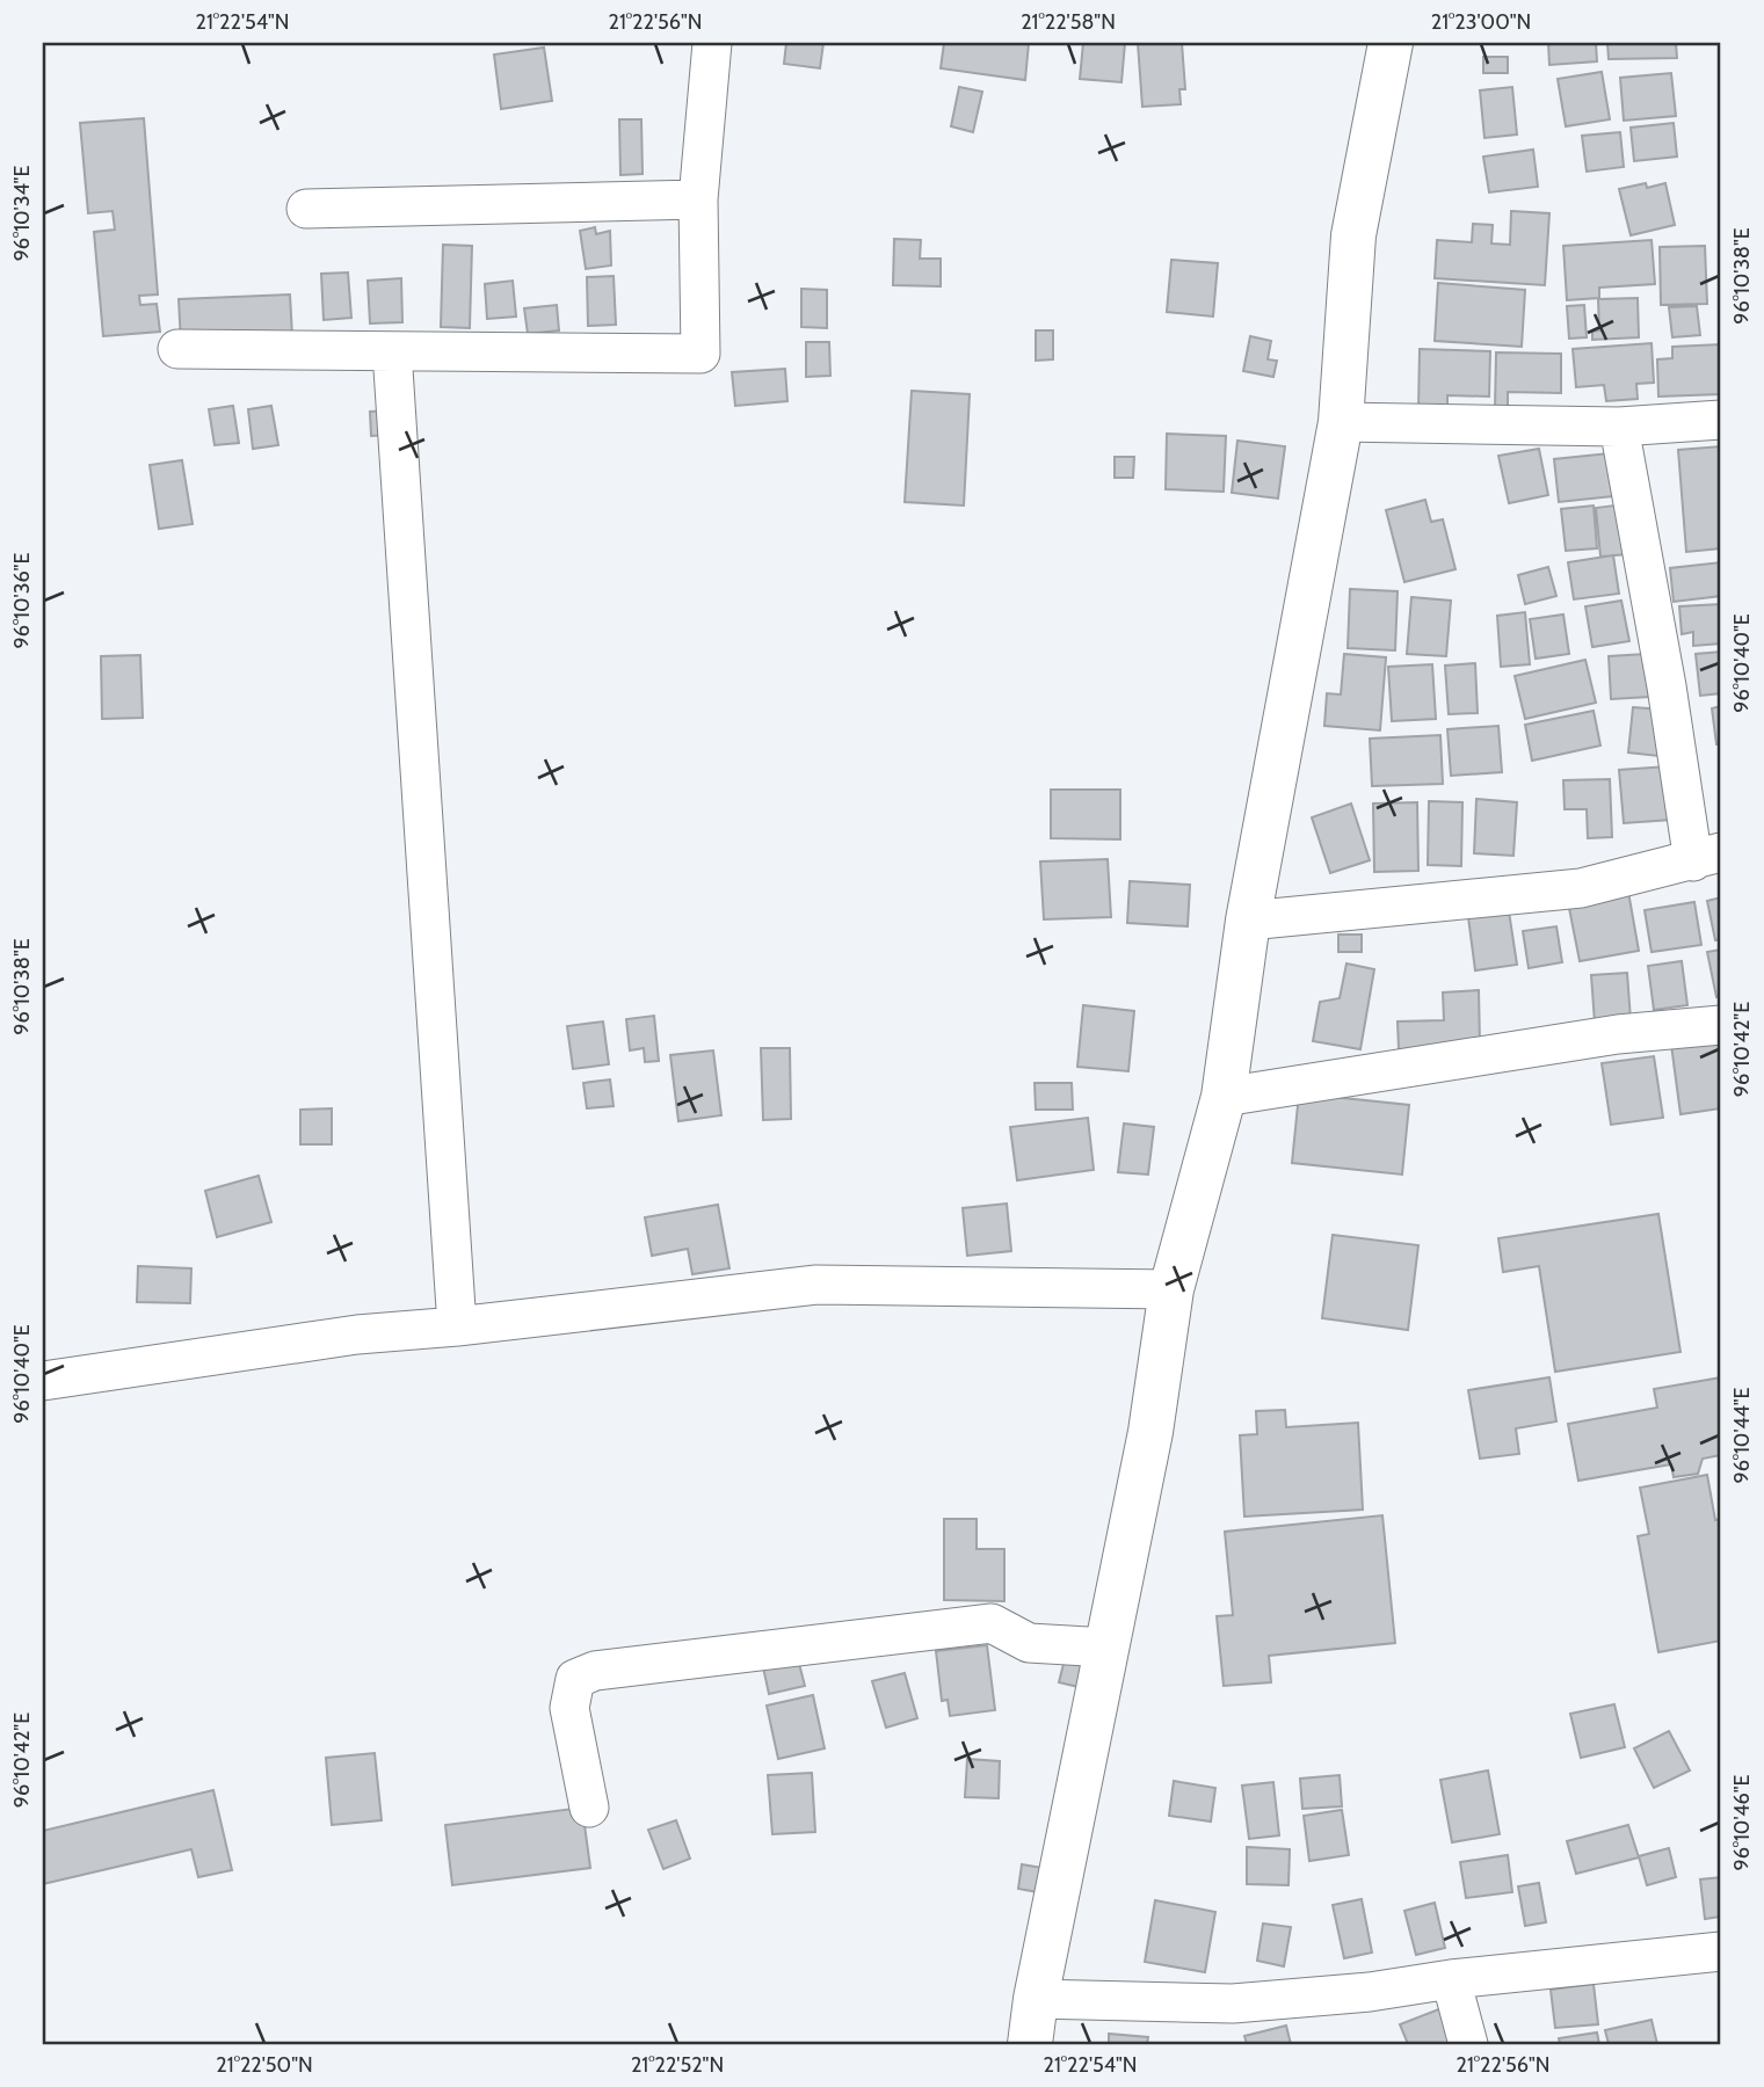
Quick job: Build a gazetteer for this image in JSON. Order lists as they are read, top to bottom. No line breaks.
{"coordinates":["21°22'54\"N","21°22'56\"N","21°22'58\"N","21°23'00\"N","96°10'34\"E","96°10'38\"E","96°10'36\"E","96°10'40\"E","96°10'42\"E","96°10'44\"E","96°10'46\"E","21°22'50\"N","21°22'52\"N"]}
